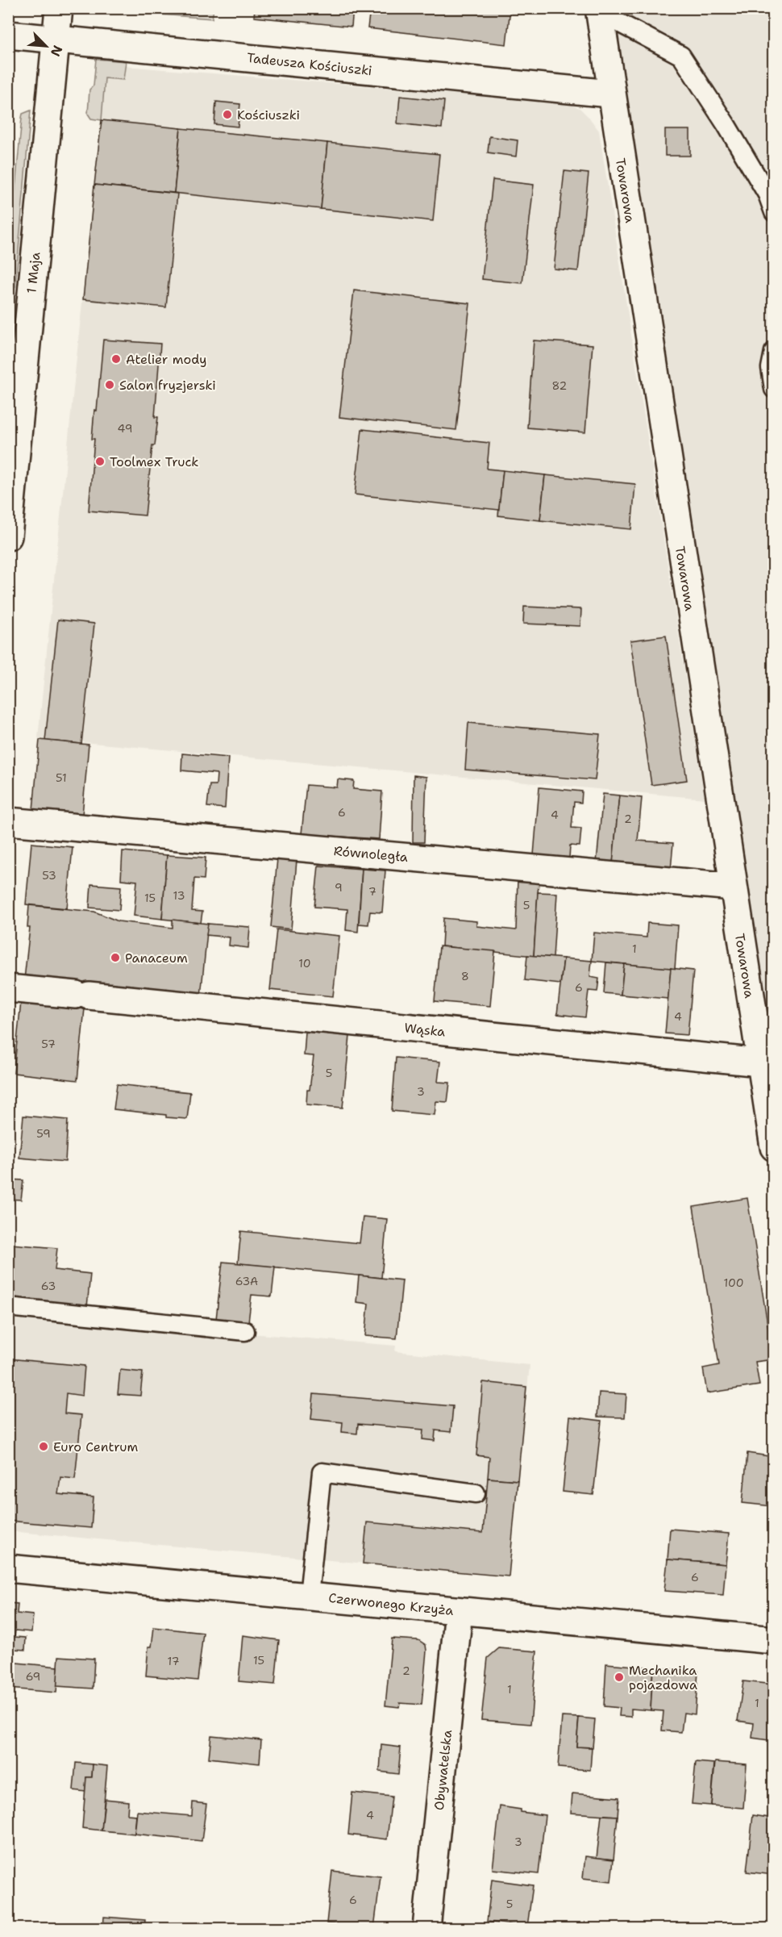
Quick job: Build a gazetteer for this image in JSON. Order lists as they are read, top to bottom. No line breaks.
{"streets":{"street":["Tadeusza Kościuszki","Towarowa","1 Maja","Równoległa","Wąska","Czerwonego Krzyża","Obywatelska"]},"crossings":[["Tadeusza Kościuszki","Towarowa"],["Tadeusza Kościuszki","1 Maja"],["Towarowa","Równoległa"],["Towarowa","Wąska"],["Czerwonego Krzyża","Obywatelska"]],"places":["Kościuszki","Atelier mody","Salon fryzjerski","Toolmex Truck","Panaceum","Euro Centrum","Mechanika pojazdowa"],"house_numbers":["82","49","51","6","4","2","53","9","7","13","15","5","1","10","8","6","4","57","5","3","59","63A","100","63","6","15","17","2","69","1","1","4","3","6","5"],"north":"bottom right"}
